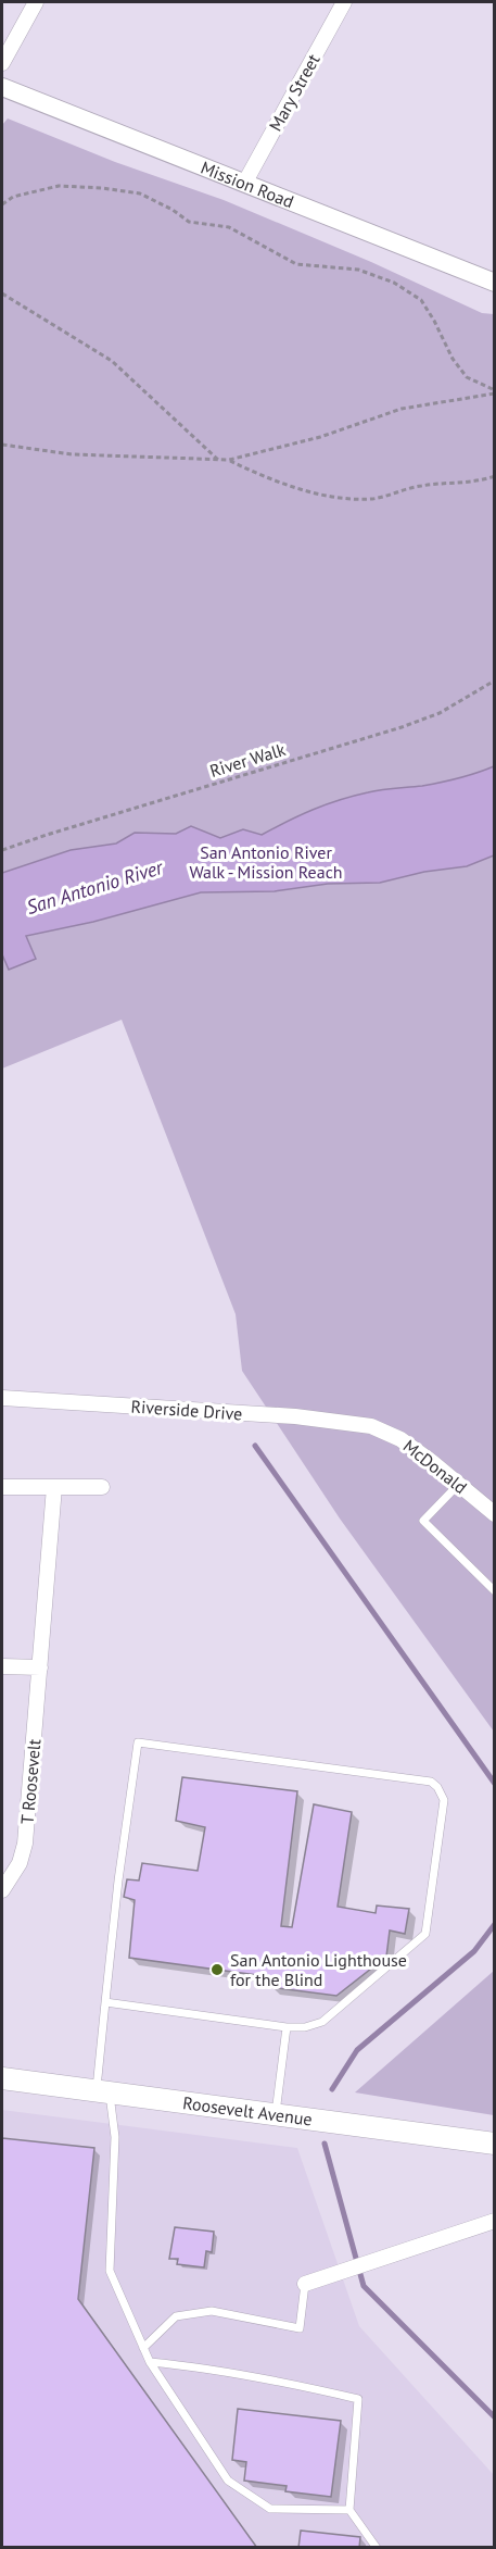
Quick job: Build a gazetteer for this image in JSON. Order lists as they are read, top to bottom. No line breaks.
{"streets":{"main road":["Roosevelt Avenue"],"street":["Mary Street","Mission Road","Riverside Drive","McDonald","T Roosevelt"],"path":["River Walk"]},"crossings":[["Mary Street","Mission Road"],["Riverside Drive","McDonald"]],"water":["San Antonio River"],"parks":["San Antonio River Walk - Mission Reach"],"places":["San Antonio Lighthouse for the Blind"]}
